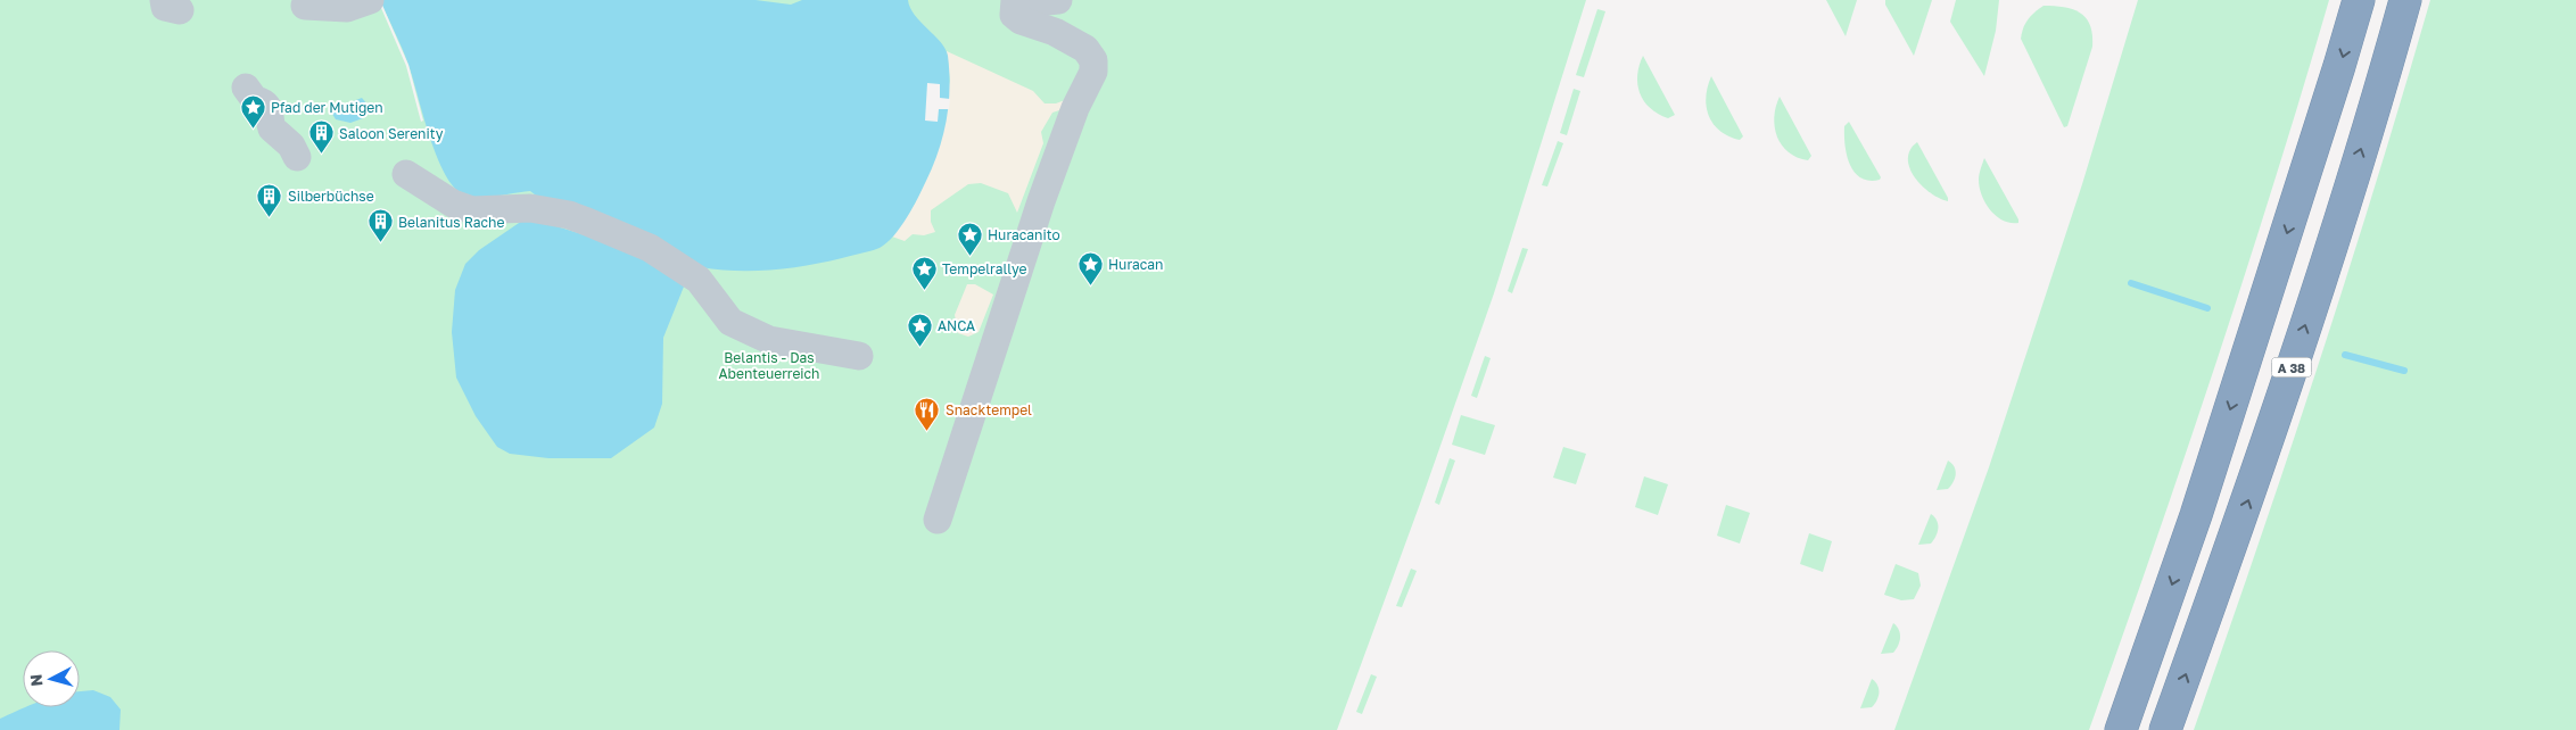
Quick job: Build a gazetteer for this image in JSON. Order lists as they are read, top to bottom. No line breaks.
{"streets":{"highway":["A 38"]},"parks":["Belantis - Das Abenteuerreich"],"places":{"place":["Pfad der Mutigen","Huracanito","Huracan","Tempelrallye","ANCA"],"building":["Saloon Serenity","Silberbüchse","Belanitus Rache"],"restaurant":["Snacktempel"]},"north":"left"}
